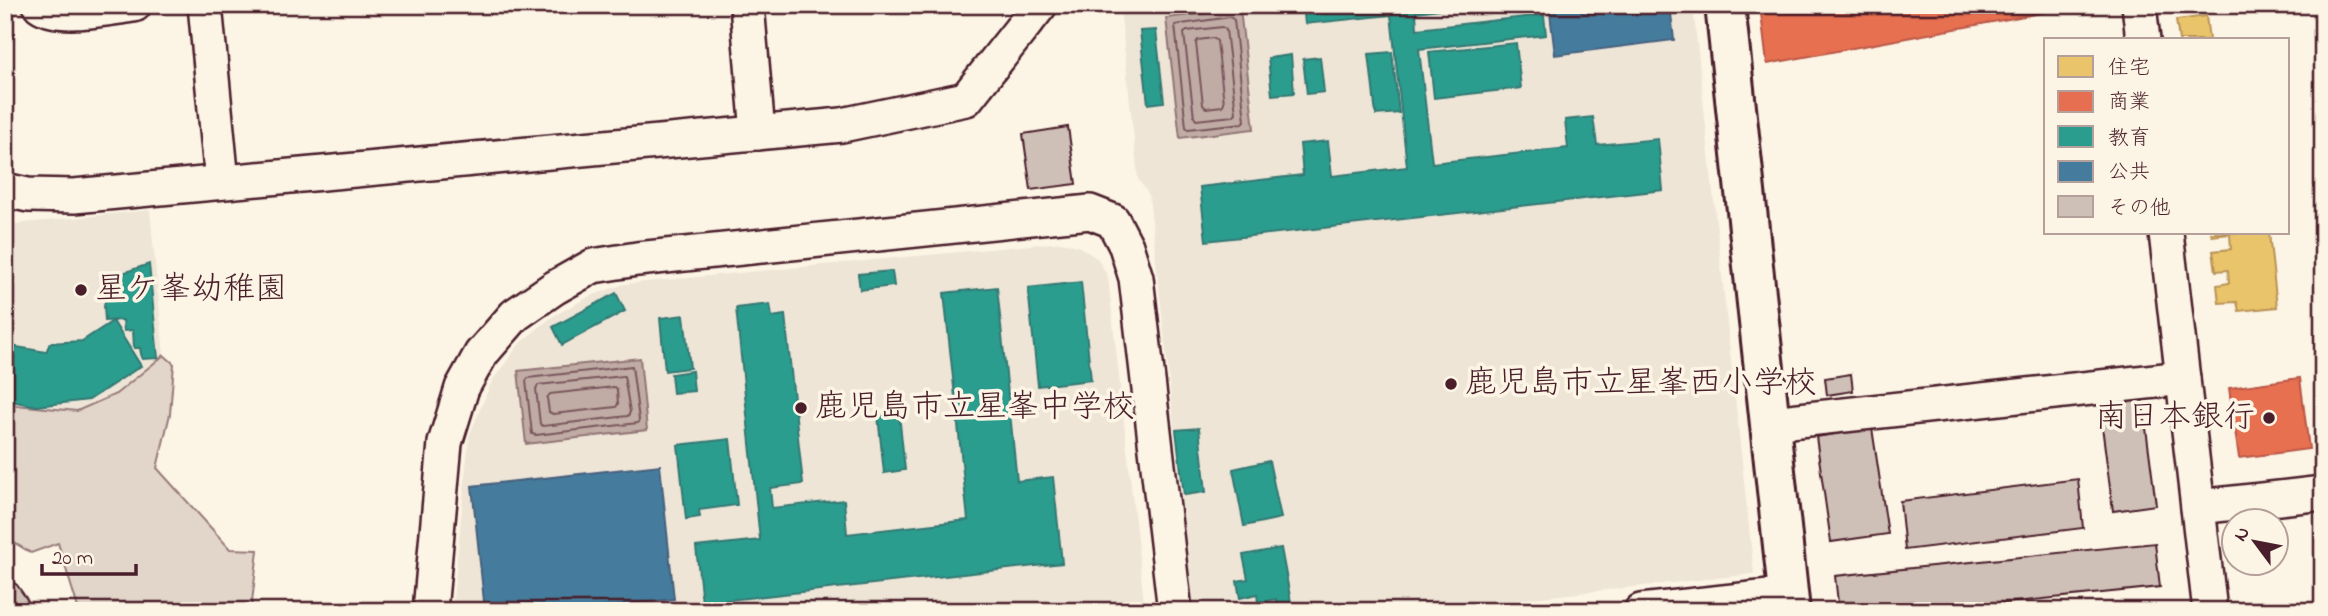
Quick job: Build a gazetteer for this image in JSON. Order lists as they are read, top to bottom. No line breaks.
{"places":["星ケ峯幼稚園","鹿児島市立星峯西小学校","鹿児島市立星峯中学校","南日本銀行"],"legend":["住宅","商業","教育","公共","その他"],"scale_bar":"20 m","north":"top left"}
